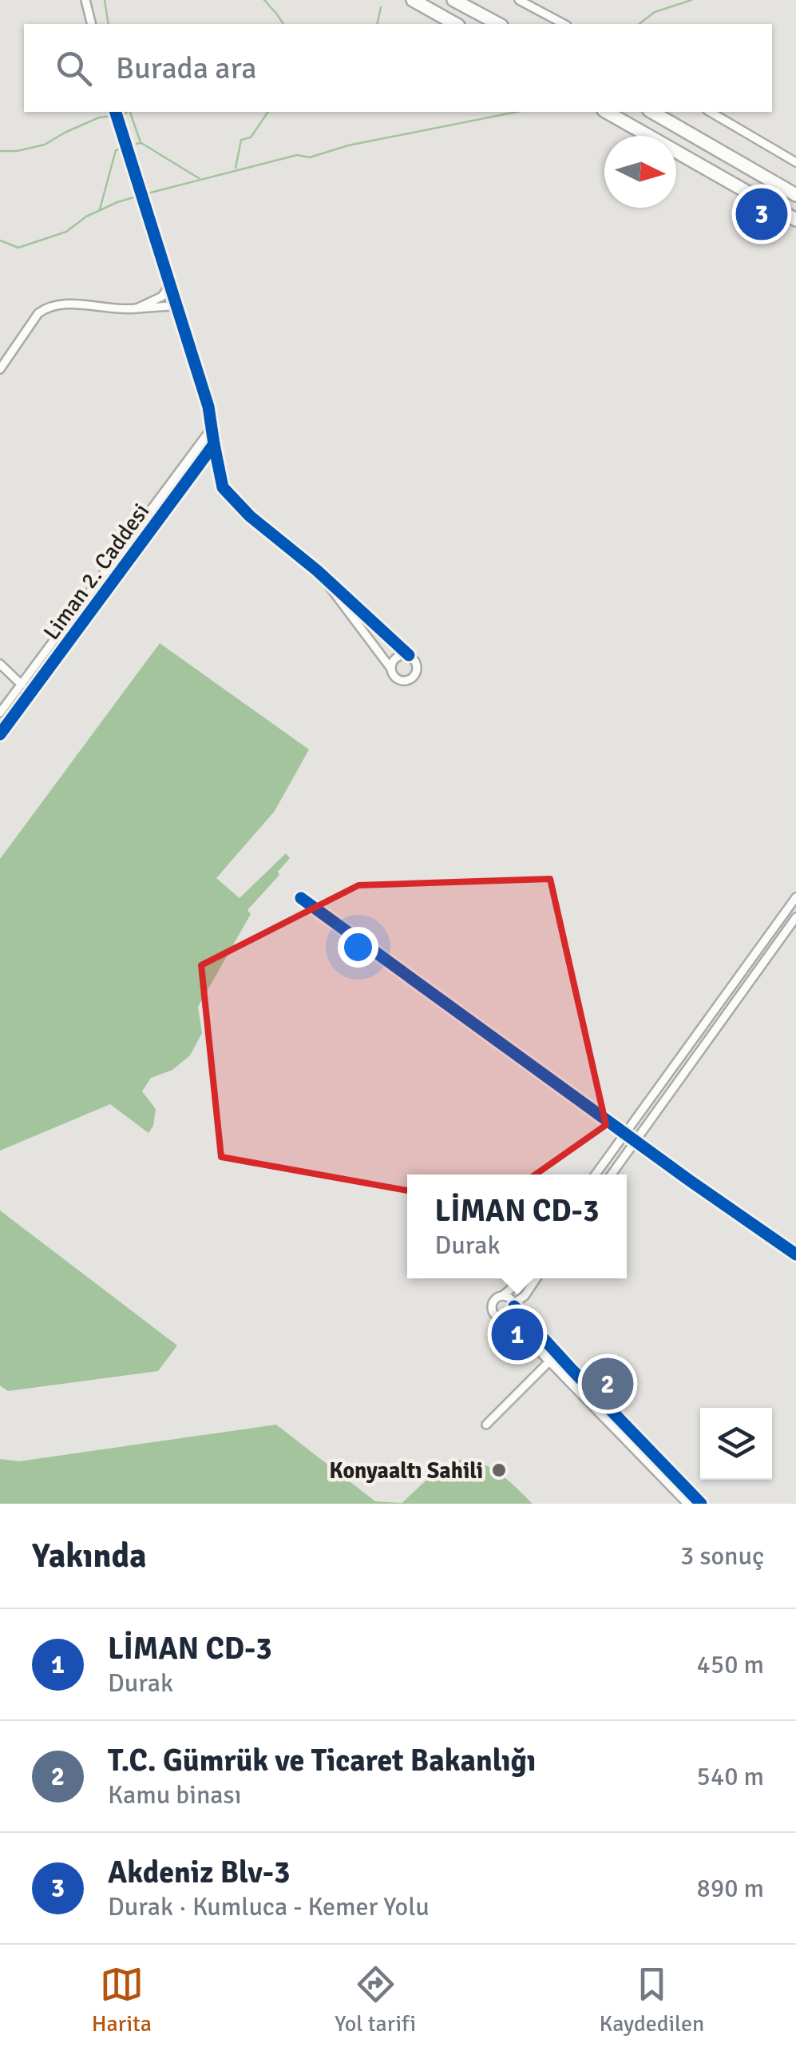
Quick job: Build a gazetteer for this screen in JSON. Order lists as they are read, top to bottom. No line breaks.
{"streets":{"street":["Liman 2. Caddesi"]},"places":["Konyaaltı Sahili"],"north":"right","page":{"search":"Burada ara","pins":["3","1","2"],"popup":["LİMAN CD-3","Durak"],"heading":["Yakında","3 sonuç"],"list":[{"mark":"1","name":"LİMAN CD-3","note":"Durak","value":"450 m"},{"mark":"2","name":"T.C. Gümrük ve Ticaret Bakanlığı","note":"Kamu binası","value":"540 m"},{"mark":"3","name":"Akdeniz Blv-3","note":"Durak · Kumluca - Kemer Yolu","value":"890 m"}],"nav":["Harita","Yol tarifi","Kaydedilen"]}}
